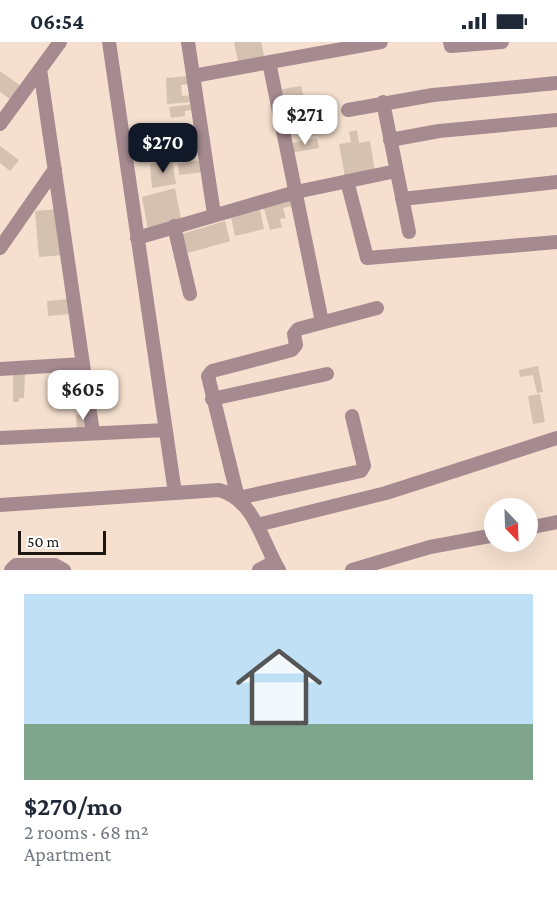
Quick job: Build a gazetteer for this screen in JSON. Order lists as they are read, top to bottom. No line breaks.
{"scale_bar":"50 m","north":"bottom right","page":{"status":"06:54","price":["$271","$270","$605"],"scale":"50 m","list":[{"name":"$270/mo","note":"2 rooms · 68 m² · Apartment"}]}}
